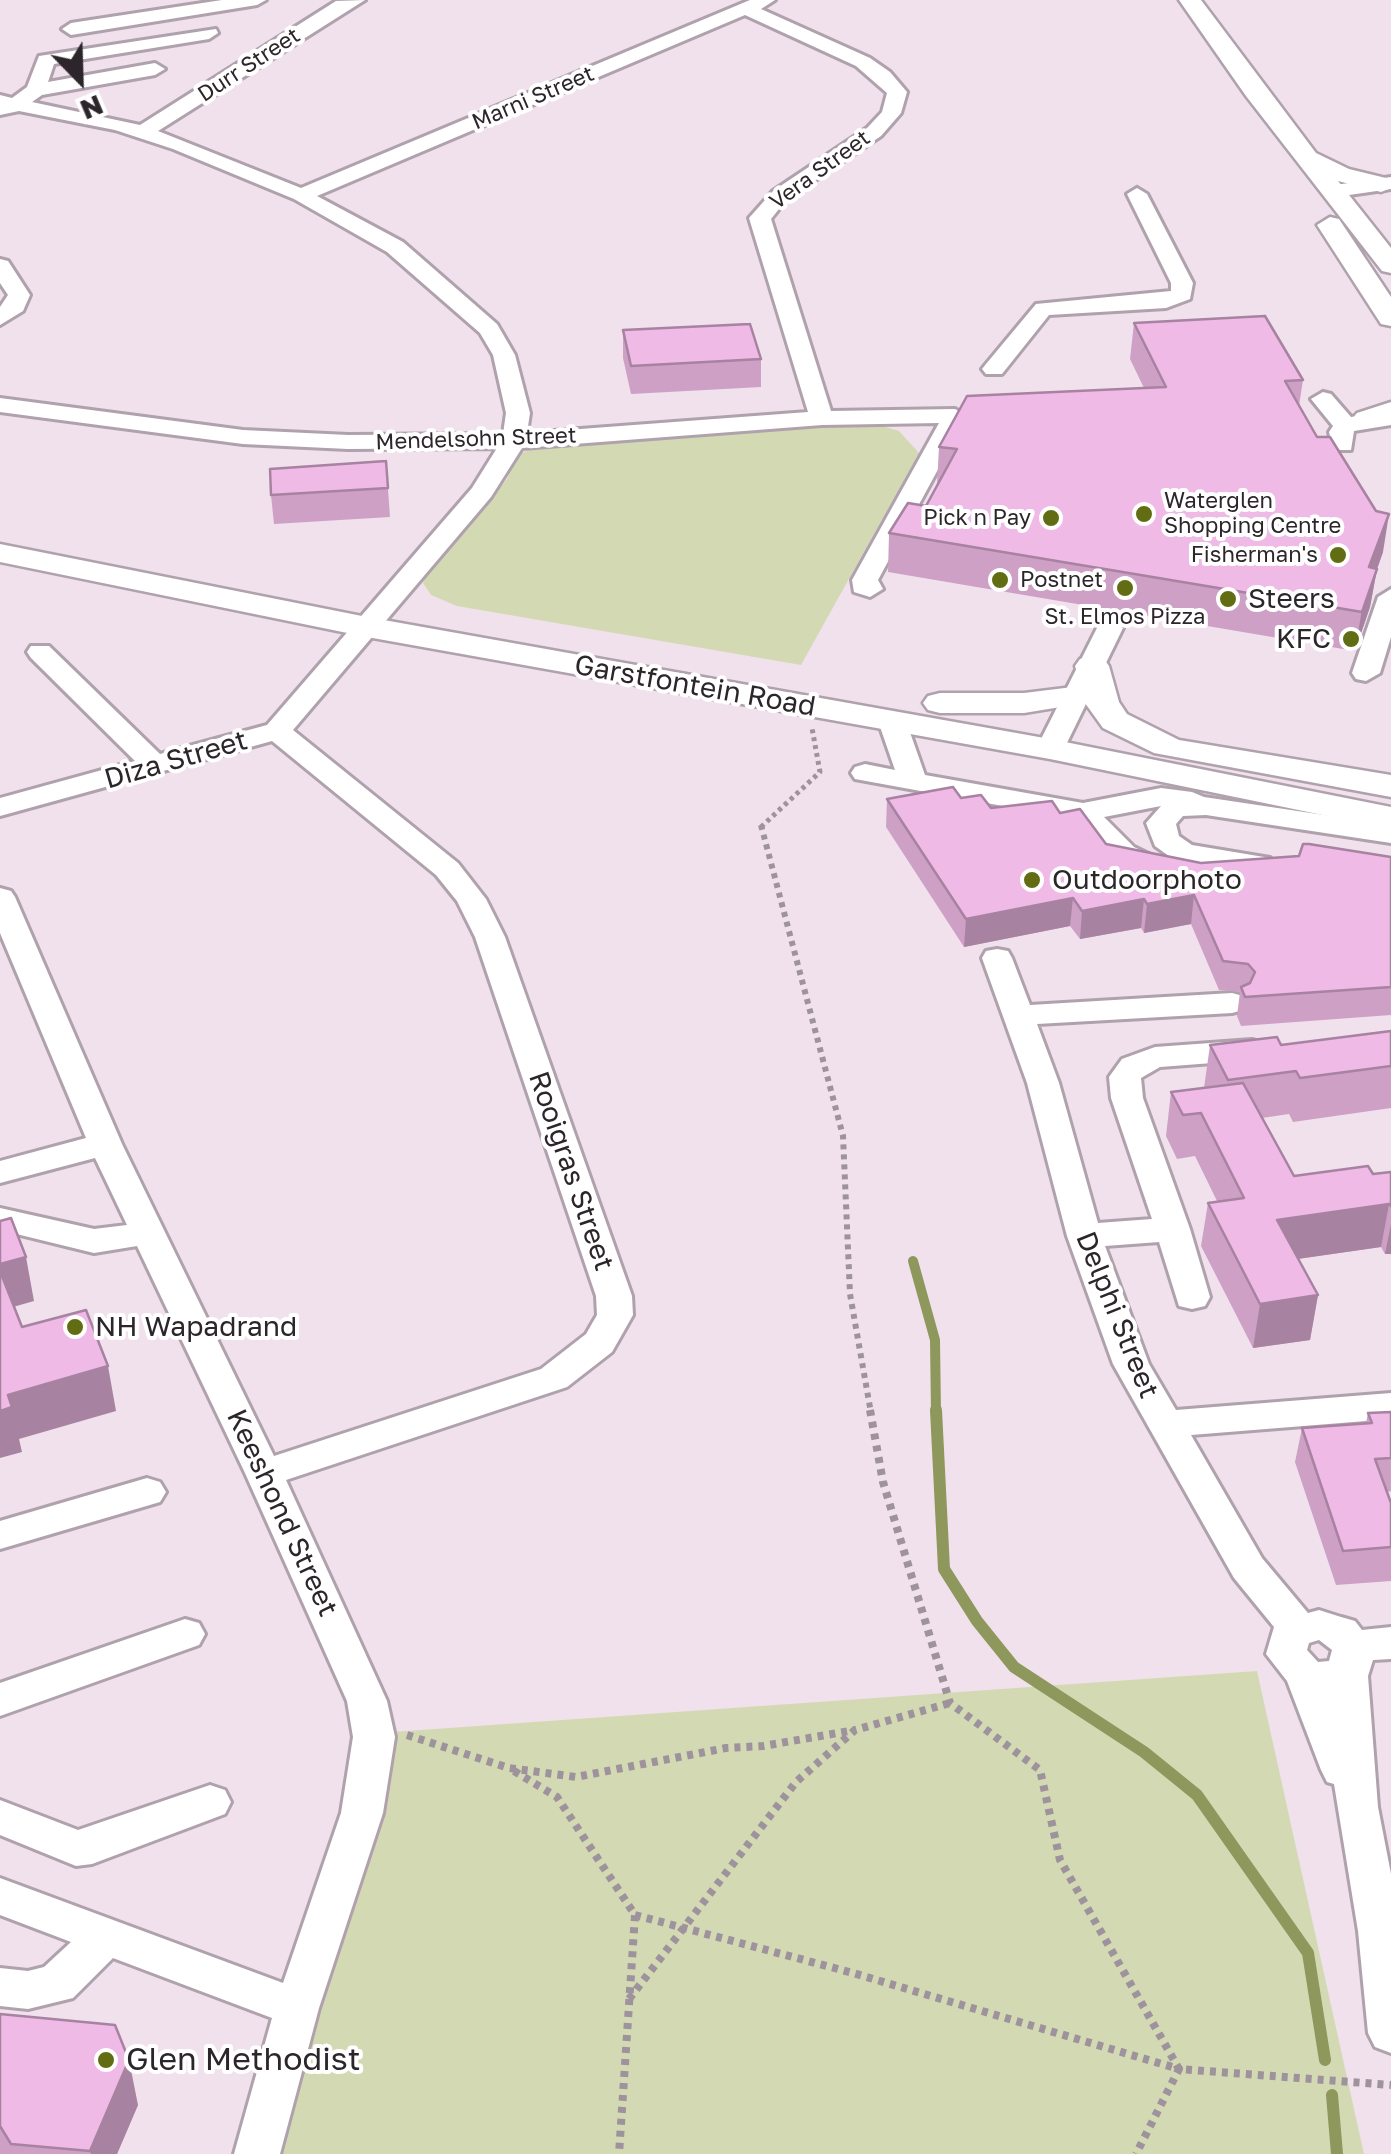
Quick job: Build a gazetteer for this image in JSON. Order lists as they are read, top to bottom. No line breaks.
{"streets":{"main road":["Garstfontein Road"],"street":["Durr Street","Marni Street","Vera Street","Mendelsohn Street","Diza Street","Rooigras Street","Delphi Street","Keeshond Street"]},"crossings":[["Marni Street","Vera Street"],["Vera Street","Mendelsohn Street"],["Mendelsohn Street","Diza Street"],["Garstfontein Road","Diza Street"],["Diza Street","Rooigras Street"],["Rooigras Street","Keeshond Street"]],"places":["Waterglen Shopping Centre","Pick n Pay","Fisherman's","Postnet","St. Elmos Pizza","Steers","KFC","Outdoorphoto","NH Wapadrand","Glen Methodist"],"north":"bottom right"}
